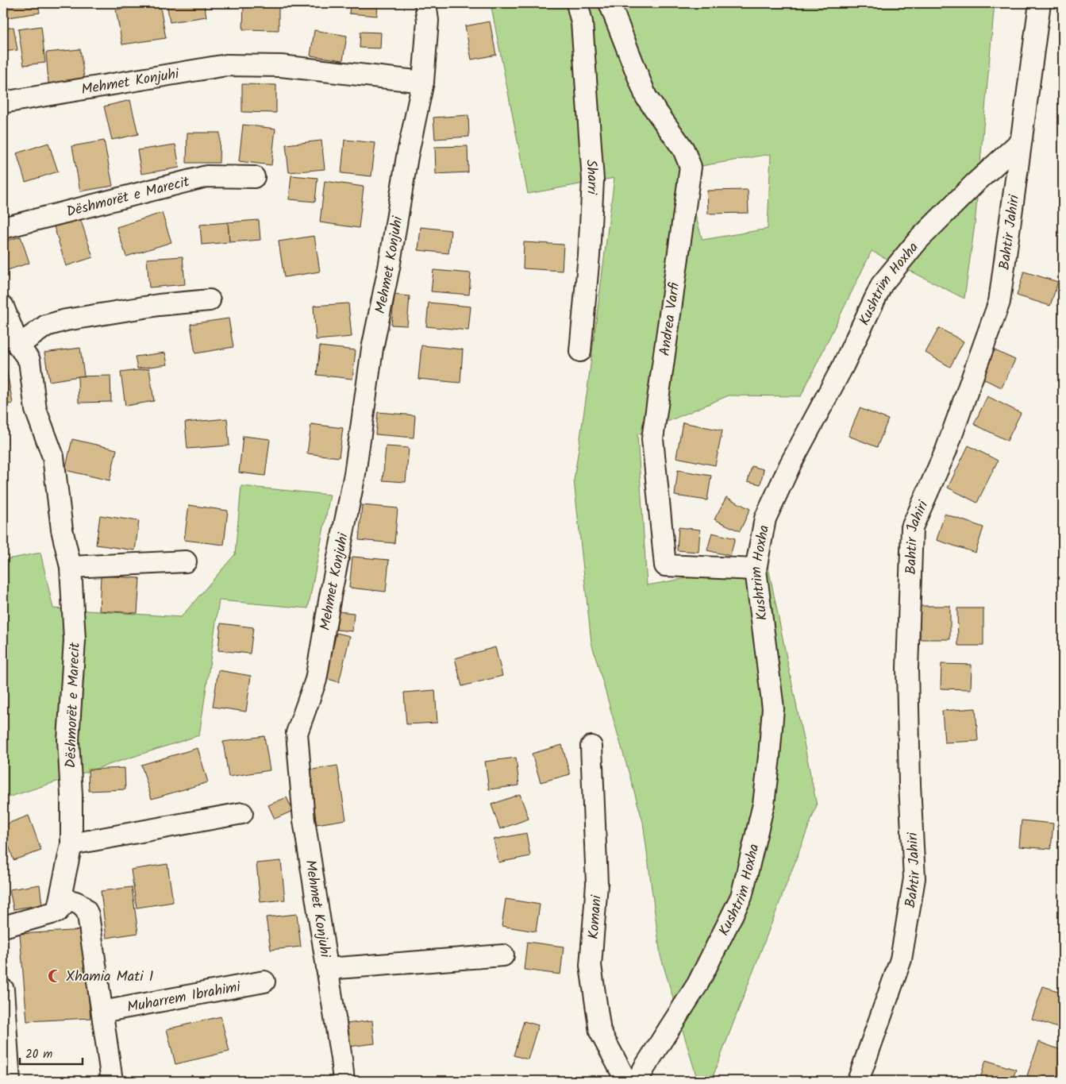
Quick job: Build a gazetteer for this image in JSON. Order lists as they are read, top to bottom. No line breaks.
{"streets":{"street":["Mehmet Konjuhi","Sharri","Dëshmorët e Marecit","Bahtir Jahiri","Kushtrim Hoxha","Andrea Varfi","Komani","Muharrem Ibrahimi"]},"crossings":[["Bahtir Jahiri","Kushtrim Hoxha"],["Kushtrim Hoxha","Andrea Varfi"]],"places":{"mosque":["Xhamia Mati 1"]},"scale_bar":"20 m"}
